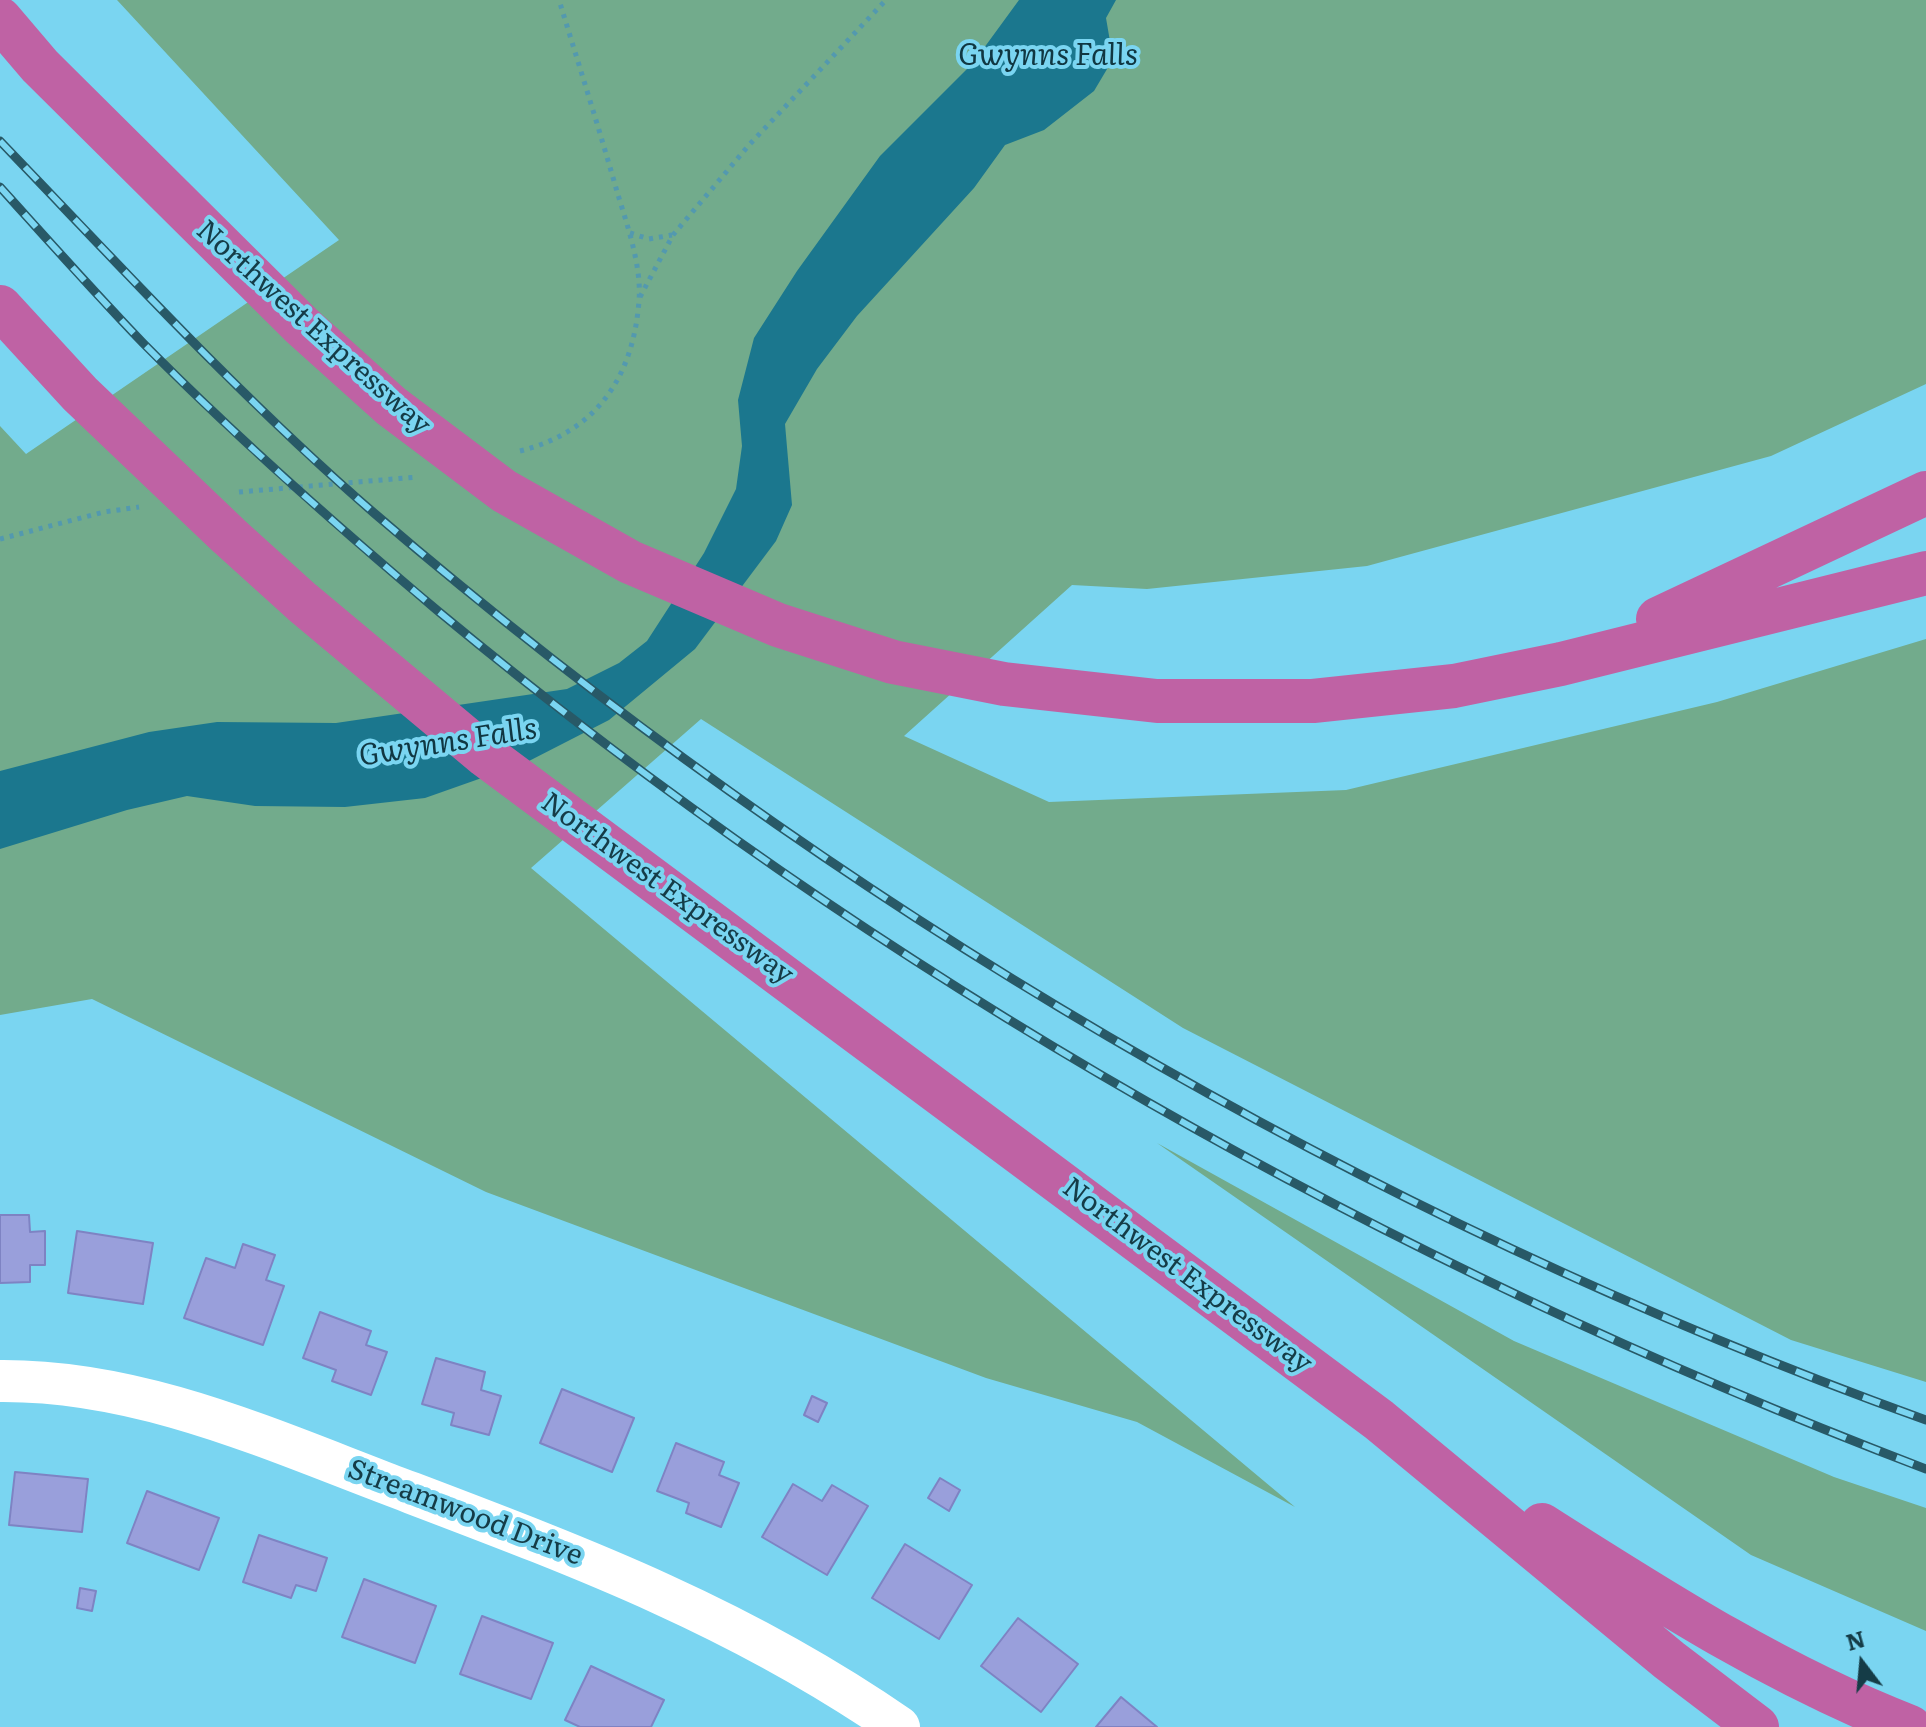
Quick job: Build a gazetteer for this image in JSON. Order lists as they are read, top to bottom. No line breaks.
{"streets":{"highway":["Northwest Expressway"],"street":["Streamwood Drive"]},"water":["Gwynns Falls"],"north":"top"}
